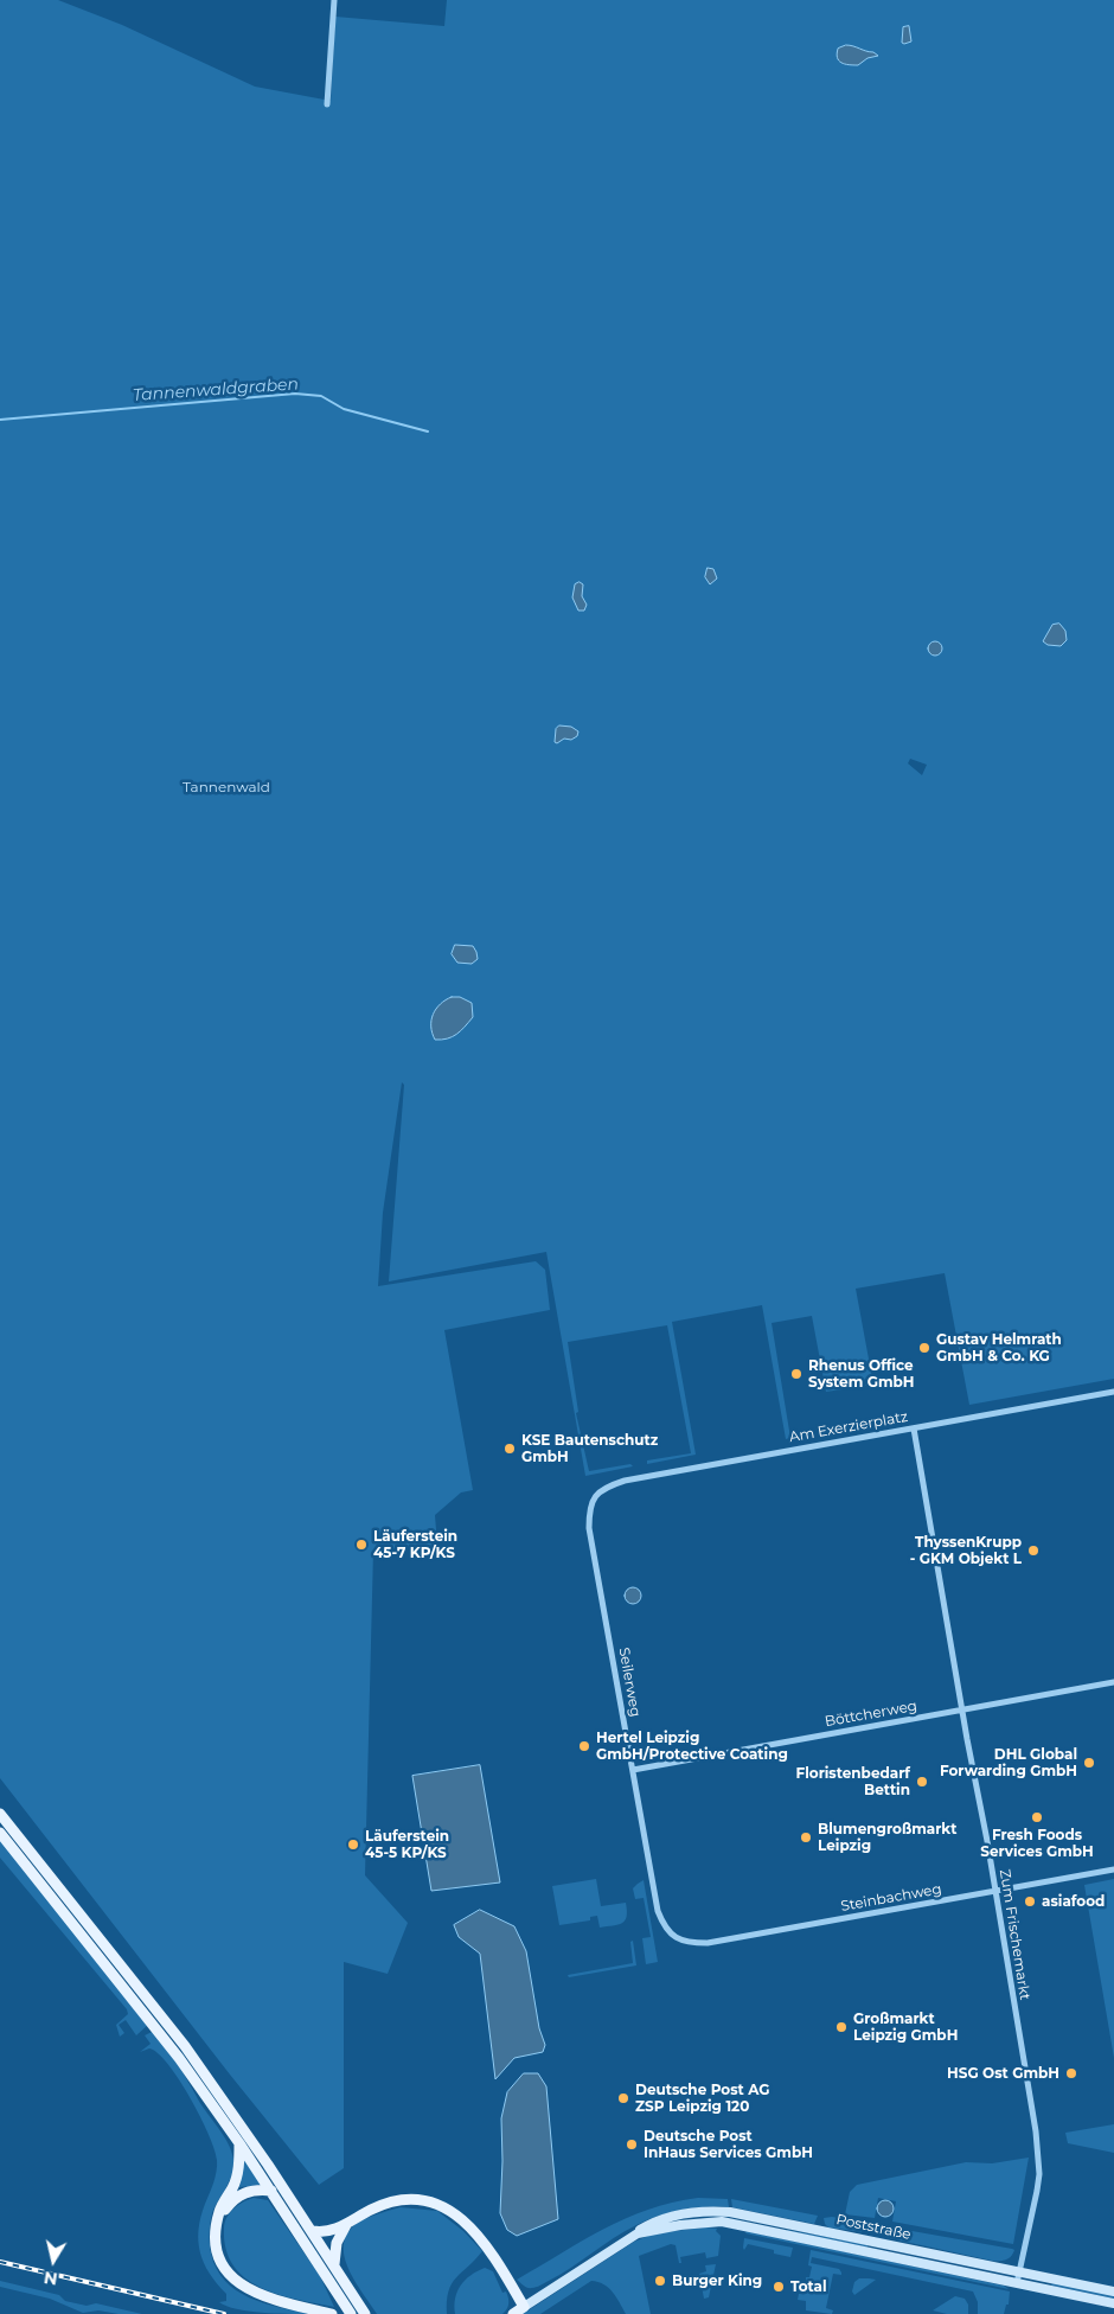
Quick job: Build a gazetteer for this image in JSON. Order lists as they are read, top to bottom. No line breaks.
{"streets":{"street":["Am Exerzierplatz","Seilerweg","Böttcherweg","Steinbachweg","Zum Frischemarkt","Poststraße"]},"crossings":[["Am Exerzierplatz","Seilerweg"],["Am Exerzierplatz","Zum Frischemarkt"],["Seilerweg","Böttcherweg"],["Seilerweg","Steinbachweg"],["Böttcherweg","Zum Frischemarkt"],["Steinbachweg","Zum Frischemarkt"],["Zum Frischemarkt","Poststraße"]],"water":["Tannenwaldgraben"],"parks":["Tannenwald"],"places":["Gustav Helmrath GmbH & Co. KG","Rhenus Office System GmbH","KSE Bautenschutz GmbH","Läuferstein 45-7 KP/KS","ThyssenKrupp - GKM Objekt L","Hertel Leipzig GmbH/Protective Coating","DHL Global Forwarding GmbH","Floristenbedarf Bettin","Fresh Foods Services GmbH","Blumengroßmarkt Leipzig","Läuferstein 45-5 KP/KS","asiafood","Großmarkt Leipzig GmbH","HSG Ost GmbH","Deutsche Post AG ZSP Leipzig 120","Deutsche Post InHaus Services GmbH","Burger King","Total"],"north":"bottom"}
